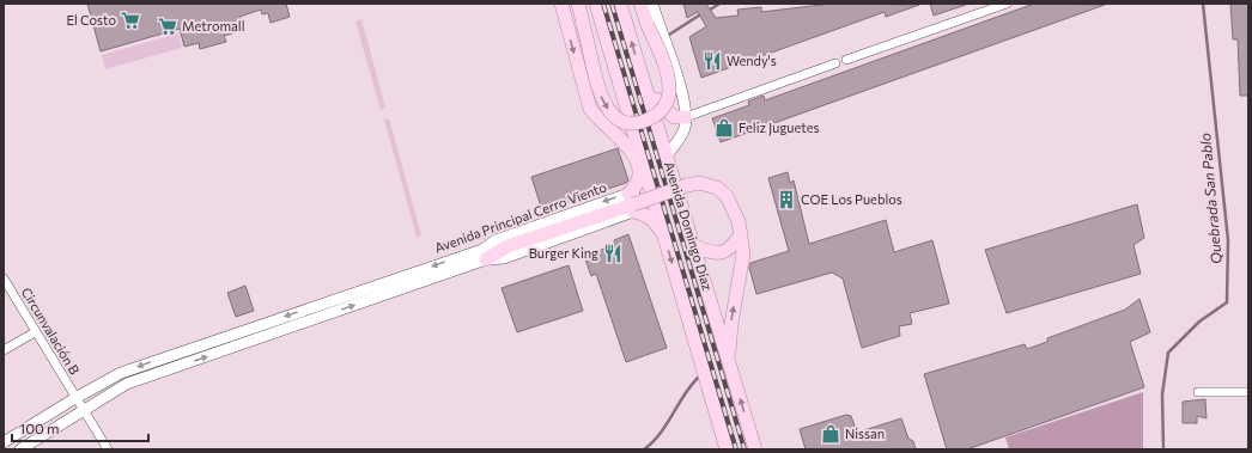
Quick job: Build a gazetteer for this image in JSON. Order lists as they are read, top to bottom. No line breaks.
{"streets":{"main road":["Avenida Domingo Díaz"],"street":["Avenida Principal Cerro Viento","Circunvalación B"]},"crossings":[["Avenida Principal Cerro Viento","Circunvalación B"]],"water":["Quebrada San Pablo"],"places":{"supermarket":["El Costo","Metromall"],"restaurant":["Wendy's","Burger King"],"shop":["Feliz Juguetes","Nissan"],"building":["COE Los Pueblos"]},"scale_bar":"100 m"}
